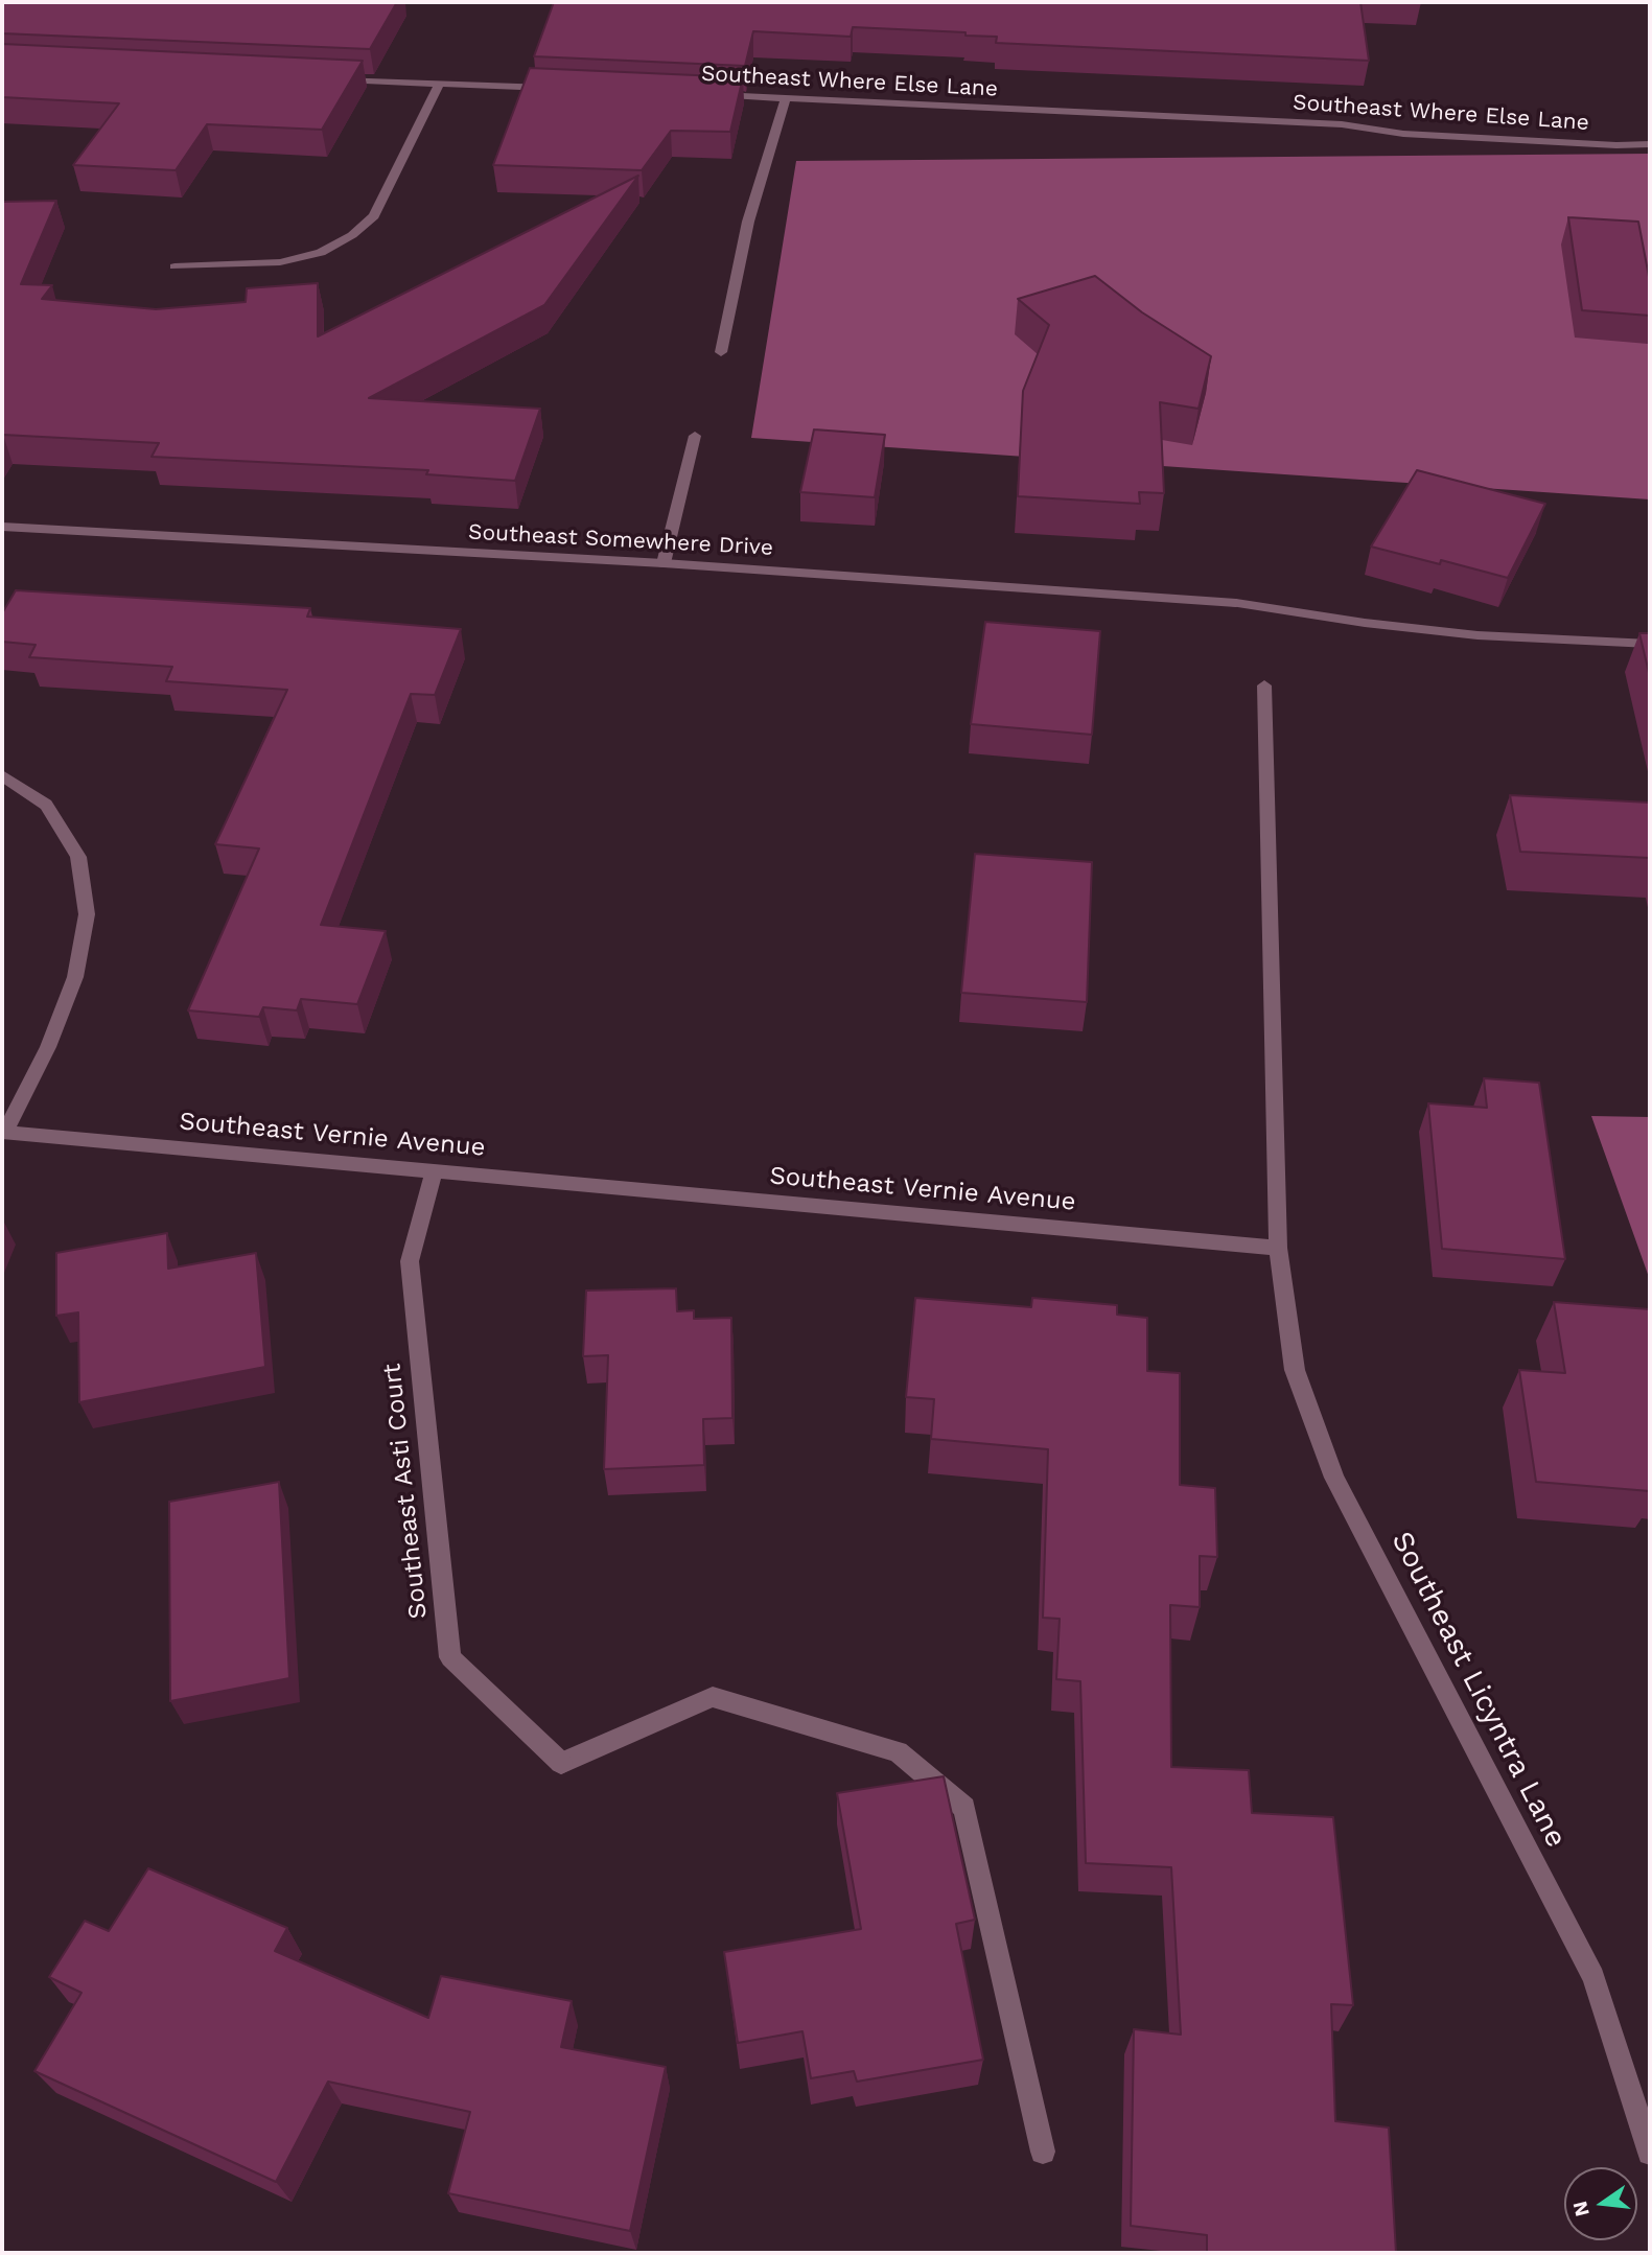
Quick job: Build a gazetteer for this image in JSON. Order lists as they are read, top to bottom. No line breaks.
{"streets":{"street":["Southeast Where Else Lane","Southeast Somewhere Drive","Southeast Vernie Avenue","Southeast Asti Court","Southeast Licyntra Lane"]},"crossings":[["Southeast Vernie Avenue","Southeast Asti Court"],["Southeast Vernie Avenue","Southeast Licyntra Lane"]],"north":"left"}
